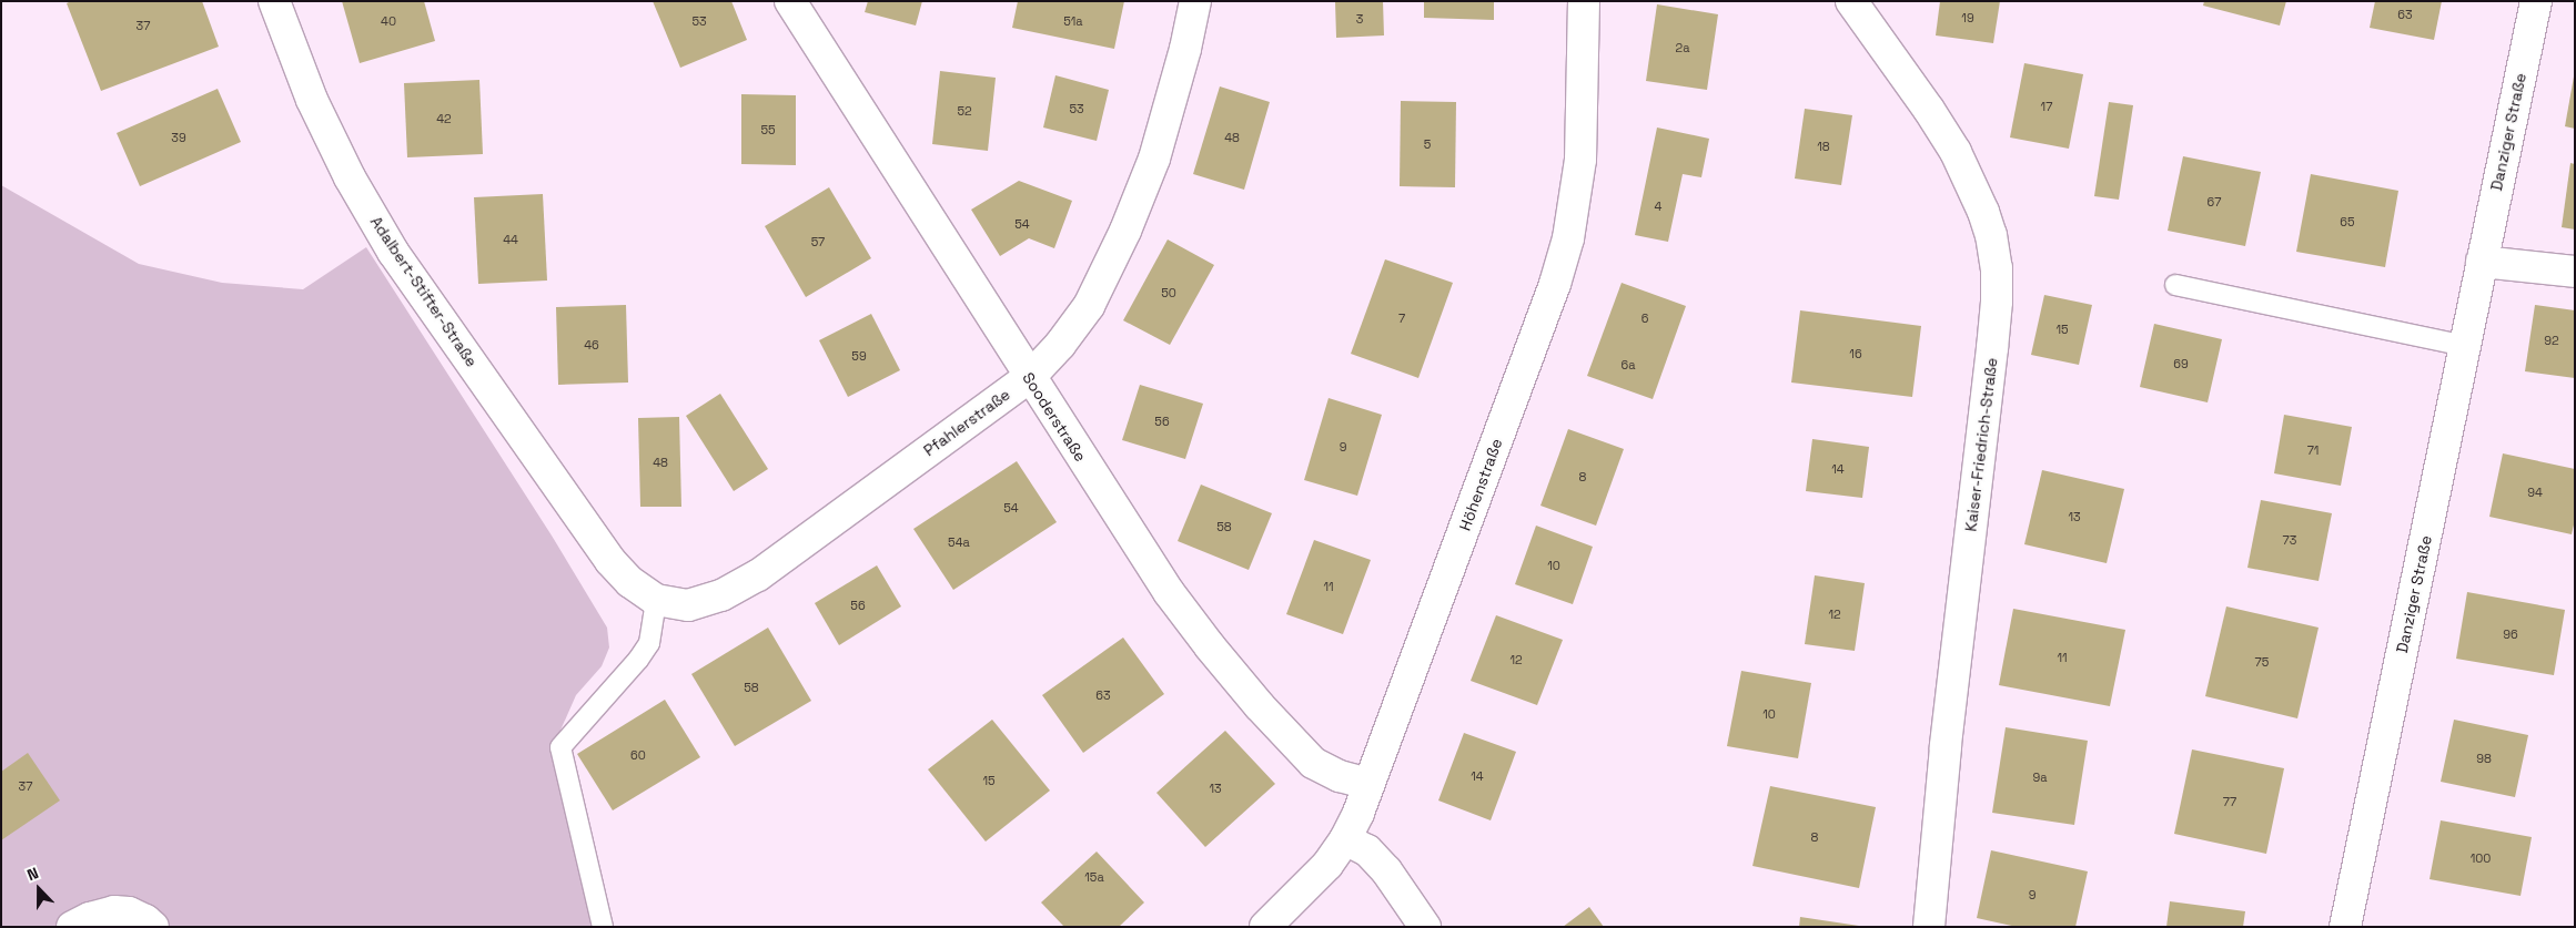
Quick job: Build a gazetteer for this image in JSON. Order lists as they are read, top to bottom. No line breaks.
{"streets":{"street":["Danziger Straße","Adalbert-Stifter-Straße","Sooderstraße","Pfahlerstraße","Kaiser-Friedrich-Straße","Höhenstraße"]},"crossings":[["Adalbert-Stifter-Straße","Pfahlerstraße"],["Sooderstraße","Pfahlerstraße"],["Sooderstraße","Höhenstraße"]],"house_numbers":["63","19","3","40","53","51a","37","2a","17","53","52","42","55","39","48","5","18","67","4","65","54","44","57","50","7","6","15","92","46","16","59","69","6a","56","9","71","48","14","8","94","54","13","58","73","54a","10","11","56","12","96","11","12","75","58","63","10","60","98","14","9a","15","37","13","77","8","100","15a","9"],"north":"top"}
